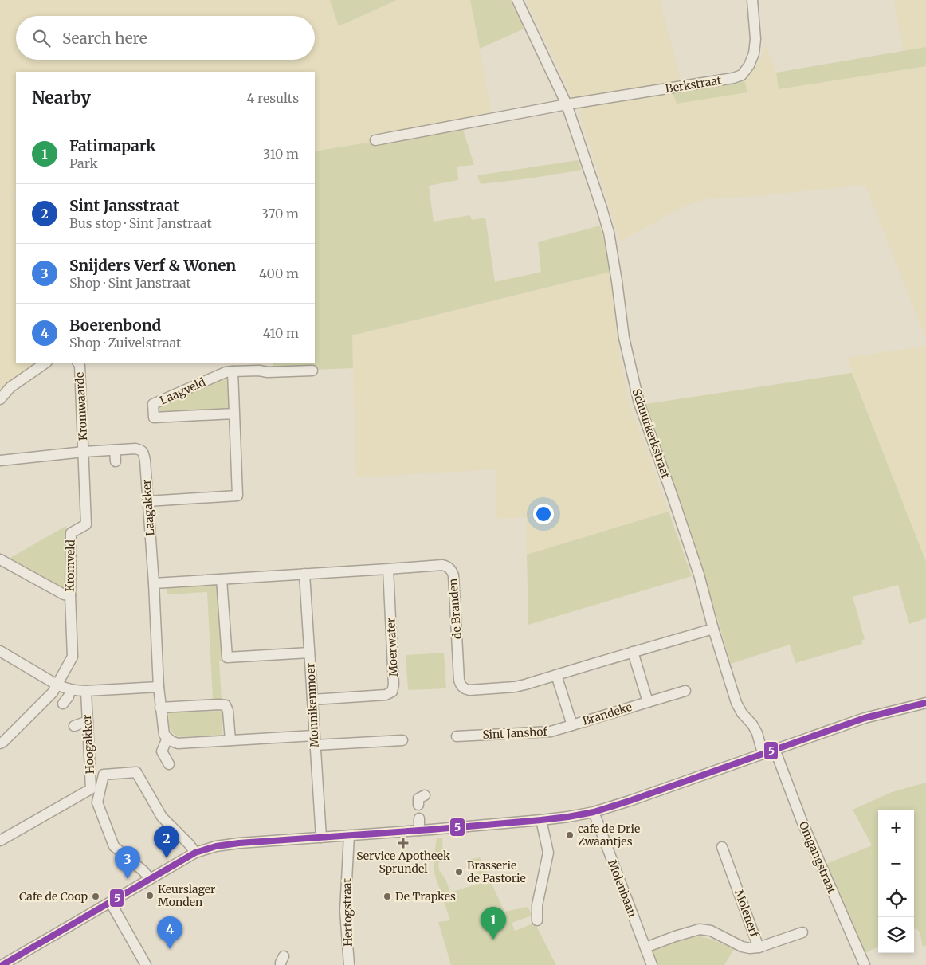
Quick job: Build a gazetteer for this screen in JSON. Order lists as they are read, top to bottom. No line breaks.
{"streets":{"street":["Berkstraat","Laagveld","Kromwaarde","Schuurkerkstraat","Laagakker","Kromveld","de Branden","Moerwater","Monnikenmoer","Brandeke","Sint Janshof","Hoogakker","Omgangstraat","Molenbaan","Hertogstraat","Molenerf"]},"crossings":[["Berkstraat","Schuurkerkstraat"],["Kromwaarde","Laagakker"],["Kromwaarde","Kromveld"],["Schuurkerkstraat","de Branden"],["Laagakker","Kromveld"],["Laagakker","de Branden"],["de Branden","Moerwater"],["de Branden","Monnikenmoer"],["de Branden","Brandeke"],["Moerwater","Monnikenmoer"],["Brandeke","Sint Janshof"],["Molenbaan","Molenerf"]],"places":{"other":["cafe de Drie Zwaantjes","Brasserie de Pastorie","Keurslager Monden","Cafe de Coop","De Trapkes"],"health":["Service Apotheek Sprundel"]},"lines":["transit line 5"],"page":{"search":"Search here","heading":["Nearby","4 results"],"list":[{"mark":"1","name":"Fatimapark","note":"Park","value":"310 m"},{"mark":"2","name":"Sint Jansstraat","note":"Bus stop · Sint Janstraat","value":"370 m"},{"mark":"3","name":"Snijders Verf & Wonen","note":"Shop · Sint Janstraat","value":"400 m"},{"mark":"4","name":"Boerenbond","note":"Shop · Zuivelstraat","value":"410 m"}],"map_buttons":["+","−"],"pins":["2","3","1","4"]}}
